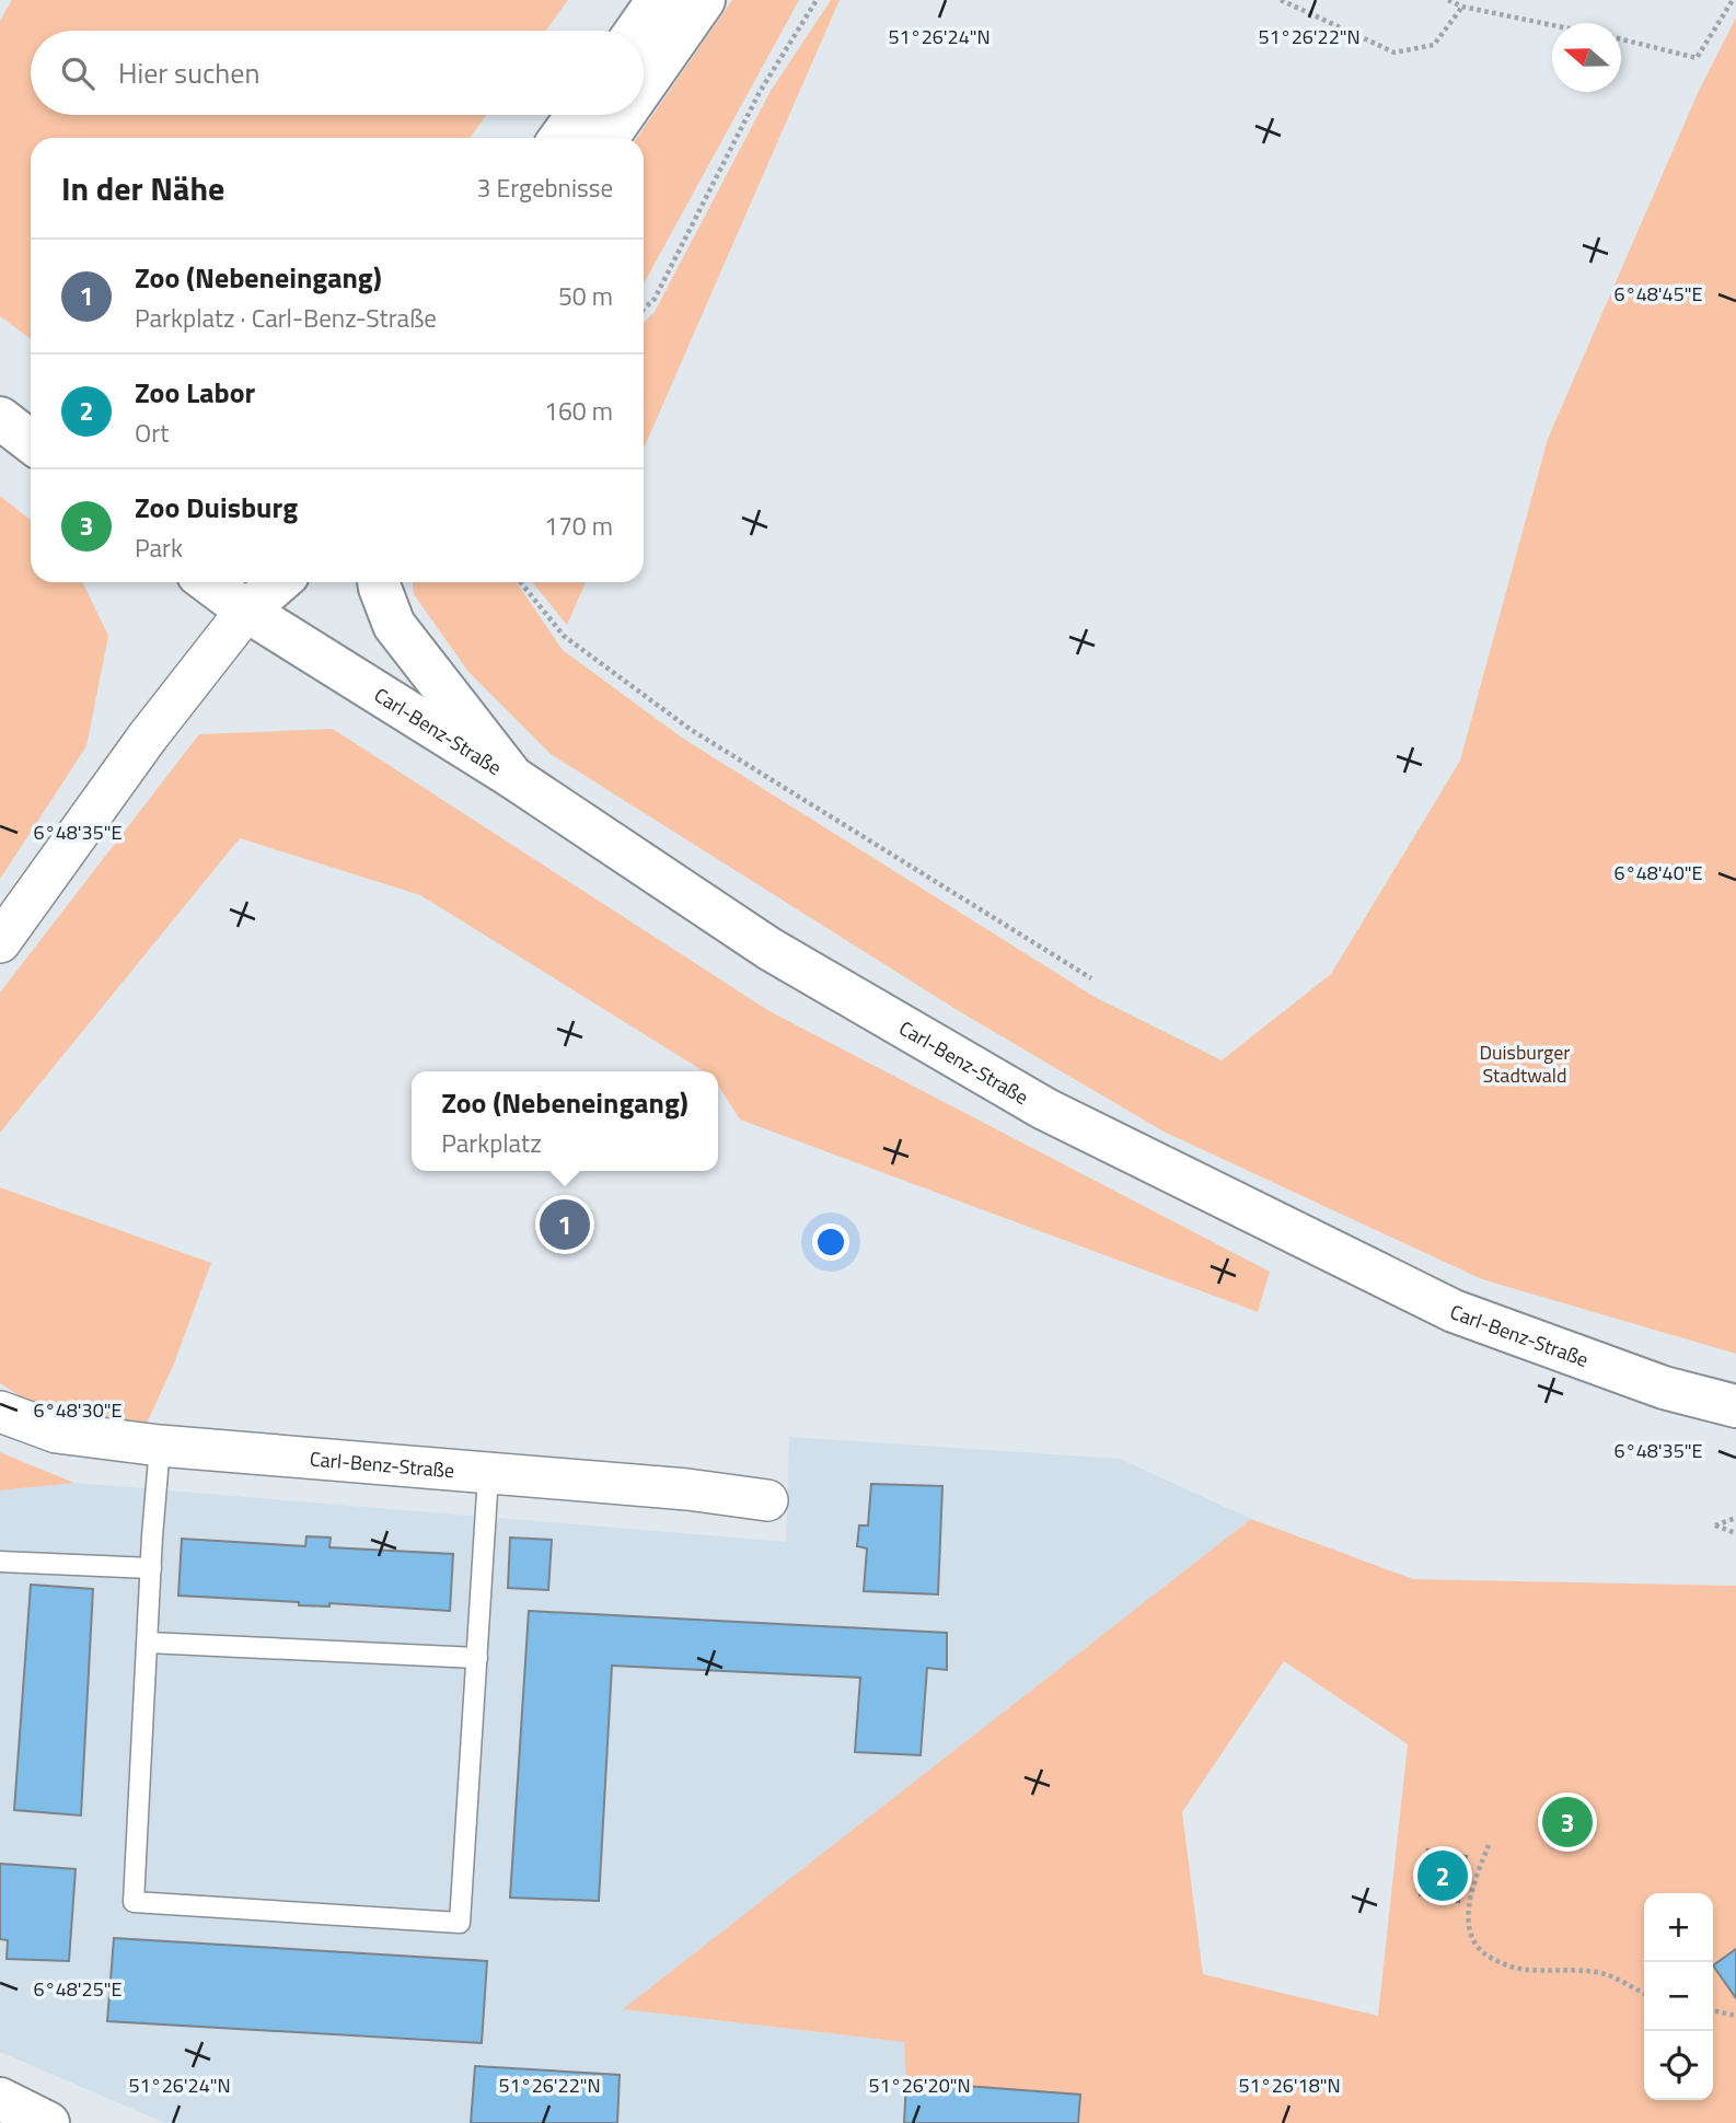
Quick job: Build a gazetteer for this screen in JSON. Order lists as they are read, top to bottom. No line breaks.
{"streets":{"main road":["Carl-Benz-Straße"]},"parks":["Duisburger Stadtwald"],"north":"left","page":{"search":"Hier suchen","heading":["In der Nähe","3 Ergebnisse"],"list":[{"mark":"1","name":"Zoo (Nebeneingang)","note":"Parkplatz · Carl-Benz-Straße","value":"50 m"},{"mark":"2","name":"Zoo Labor","note":"Ort","value":"160 m"},{"mark":"3","name":"Zoo Duisburg","note":"Park","value":"170 m"}],"popup":["Zoo (Nebeneingang)","Parkplatz"],"pins":["1","3","2"],"map_buttons":["+","−"]},"coordinates":["51°26'24\"N","51°26'22\"N","6°48'45\"E","6°48'35\"E","6°48'40\"E","6°48'30\"E","6°48'25\"E","51°26'20\"N","51°26'18\"N"]}
